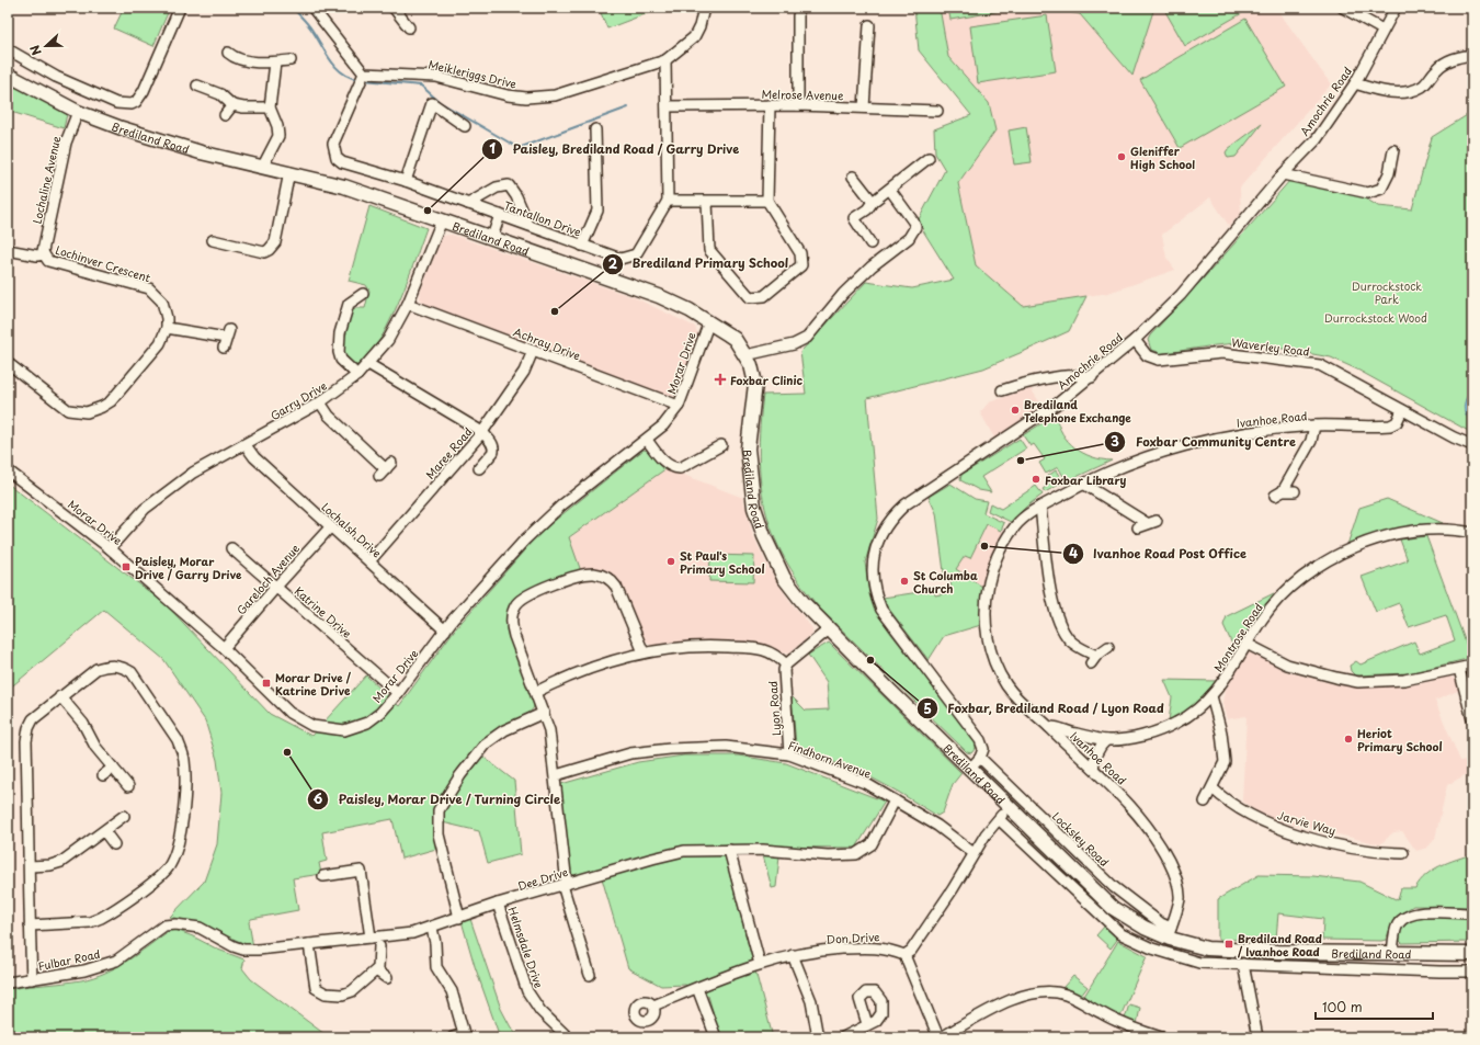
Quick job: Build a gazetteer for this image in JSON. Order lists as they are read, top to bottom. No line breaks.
{"streets":{"street":["Meikleriggs Drive","Melrose Avenue","Amochrie Road","Brediland Road","Lochaline Avenue","Tantallon Drive","Lochinver Crescent","Achray Drive","Waverley Road","Morar Drive","Garry Drive","Ivanhoe Road","Maree Road","Lochalsh Drive","Gareloch Avenue","Katrine Drive","Montrose Road","Lyon Road","Findhorn Avenue","Jarvie Way","Locksley Road","Dee Drive","Don Drive","Helmsdale Drive","Fulbar Road"]},"crossings":[["Meikleriggs Drive","Tantallon Drive"],["Amochrie Road","Waverley Road"],["Amochrie Road","Locksley Road"],["Brediland Road","Lochaline Avenue"],["Brediland Road","Morar Drive"],["Brediland Road","Garry Drive"],["Brediland Road","Ivanhoe Road"],["Brediland Road","Locksley Road"],["Lochaline Avenue","Lochinver Crescent"],["Achray Drive","Morar Drive"],["Achray Drive","Garry Drive"],["Achray Drive","Maree Road"],["Waverley Road","Ivanhoe Road"],["Morar Drive","Garry Drive"],["Morar Drive","Lochalsh Drive"],["Morar Drive","Gareloch Avenue"],["Morar Drive","Katrine Drive"],["Garry Drive","Lochalsh Drive"],["Ivanhoe Road","Montrose Road"],["Ivanhoe Road","Locksley Road"],["Maree Road","Lochalsh Drive"],["Lochalsh Drive","Gareloch Avenue"],["Gareloch Avenue","Katrine Drive"],["Lyon Road","Findhorn Avenue"],["Findhorn Avenue","Dee Drive"],["Dee Drive","Helmsdale Drive"],["Dee Drive","Fulbar Road"]],"parks":["Durrockstock Park","Durrockstock Wood"],"places":{"other":["Gleniffer High School","Paisley, Brediland Road / Garry Drive","Brediland Primary School","Brediland Telephone Exchange","Foxbar Community Centre","Foxbar Library","Ivanhoe Road Post Office","St Paul's Primary School","St Columba Church","Foxbar, Brediland Road / Lyon Road","Heriot Primary School","Paisley, Morar Drive / Turning Circle"],"health":["Foxbar Clinic"],"transit":["Paisley, Morar Drive / Garry Drive","Morar Drive / Katrine Drive","Brediland Road / Ivanhoe Road"]},"scale_bar":"100 m","north":"left"}
